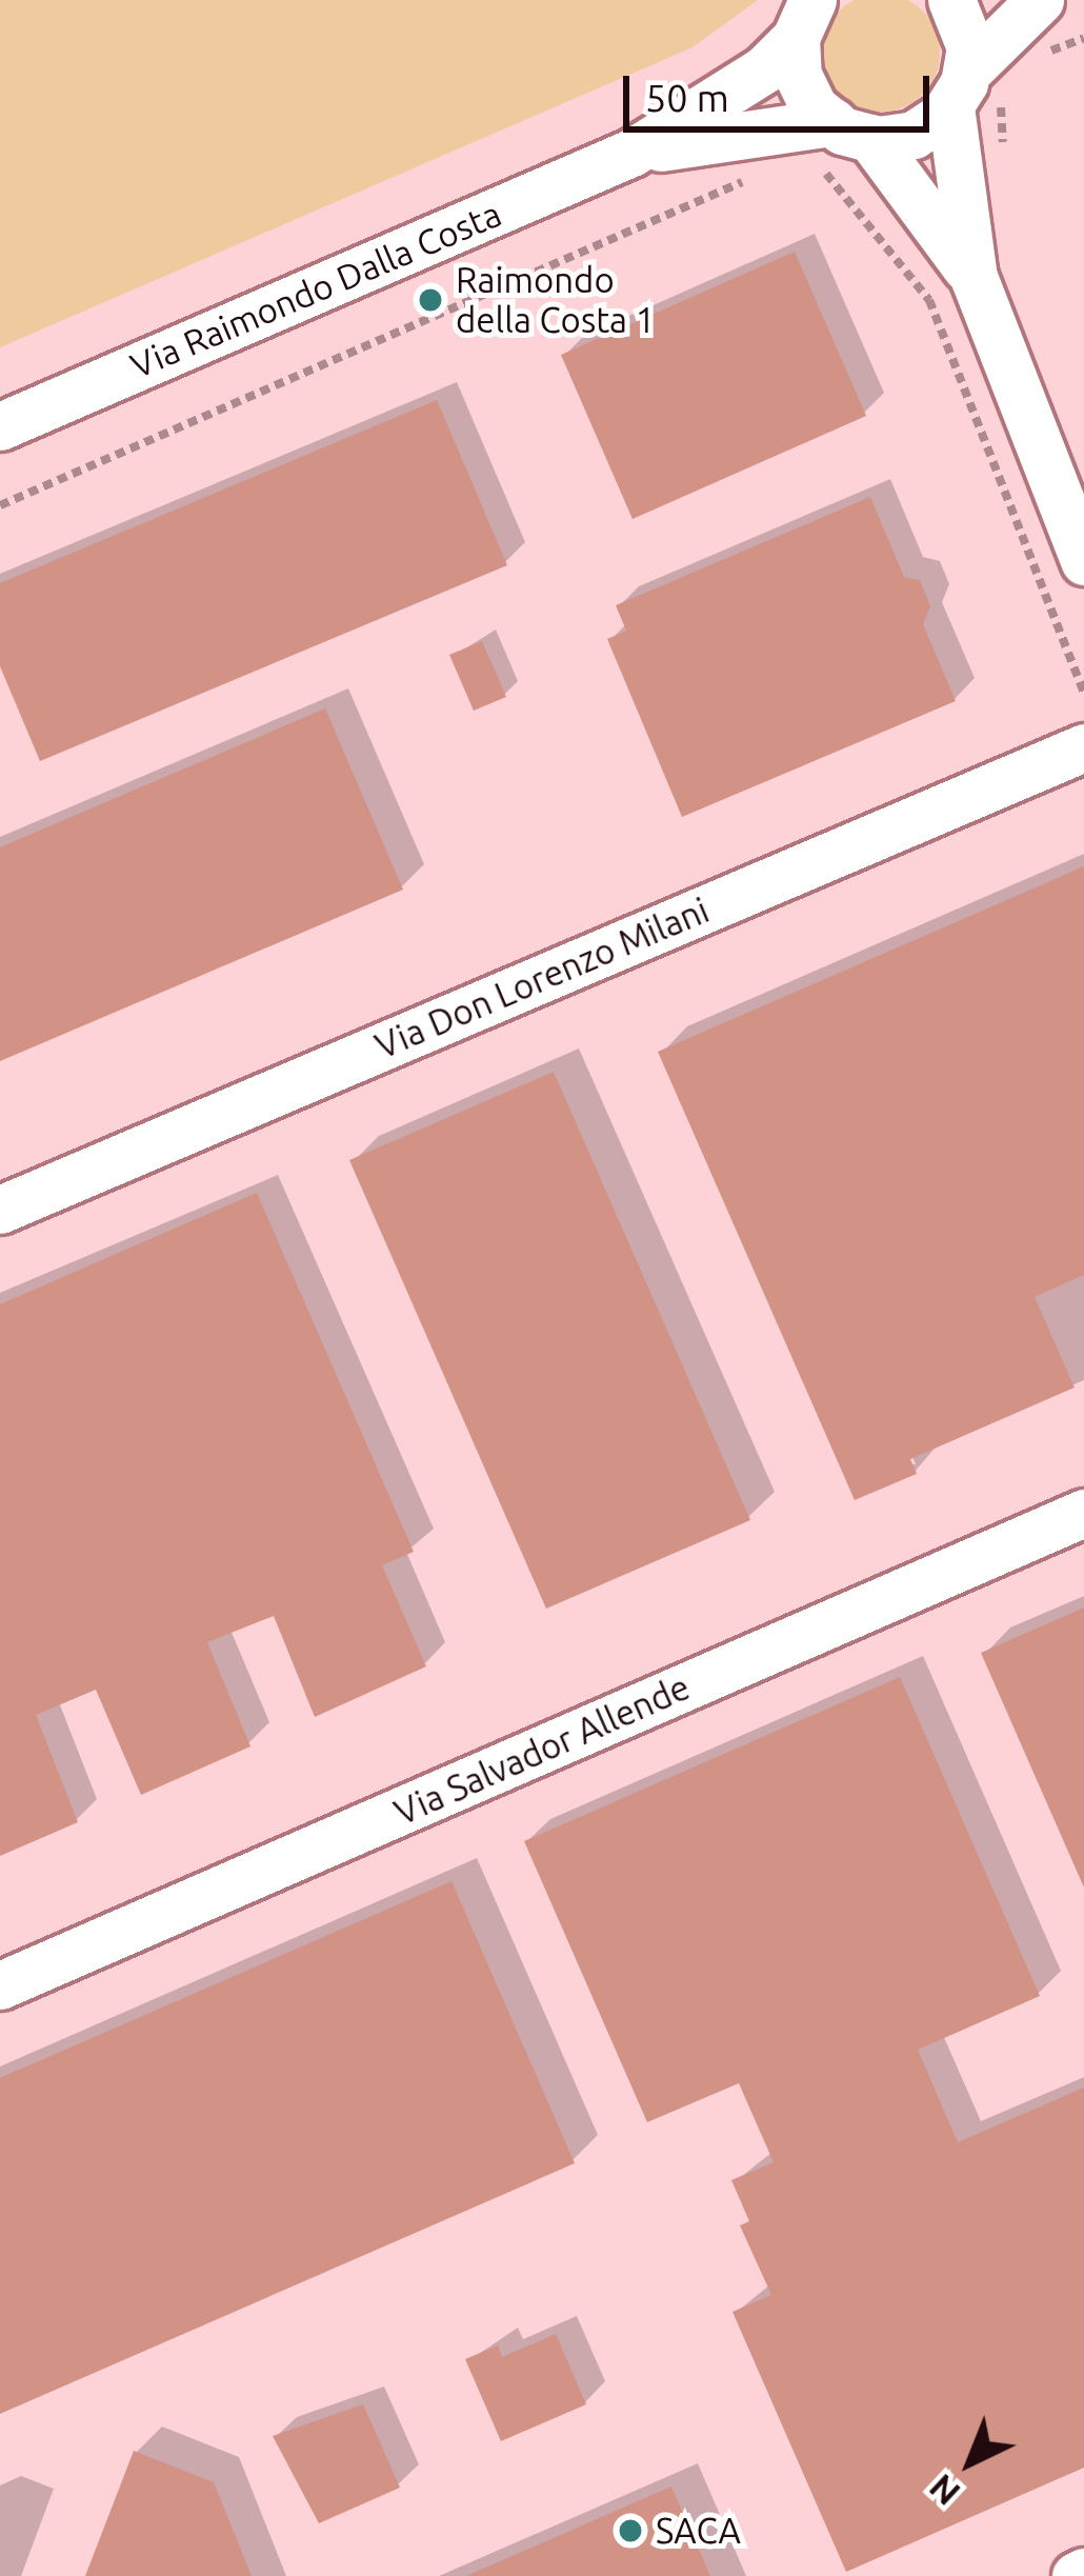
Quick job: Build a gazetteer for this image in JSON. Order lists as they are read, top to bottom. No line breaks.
{"streets":{"street":["Via Raimondo Dalla Costa","Via Don Lorenzo Milani","Via Salvador Allende"]},"places":["Raimondo della Costa 1","SACA"],"scale_bar":"50 m","north":"bottom left"}
